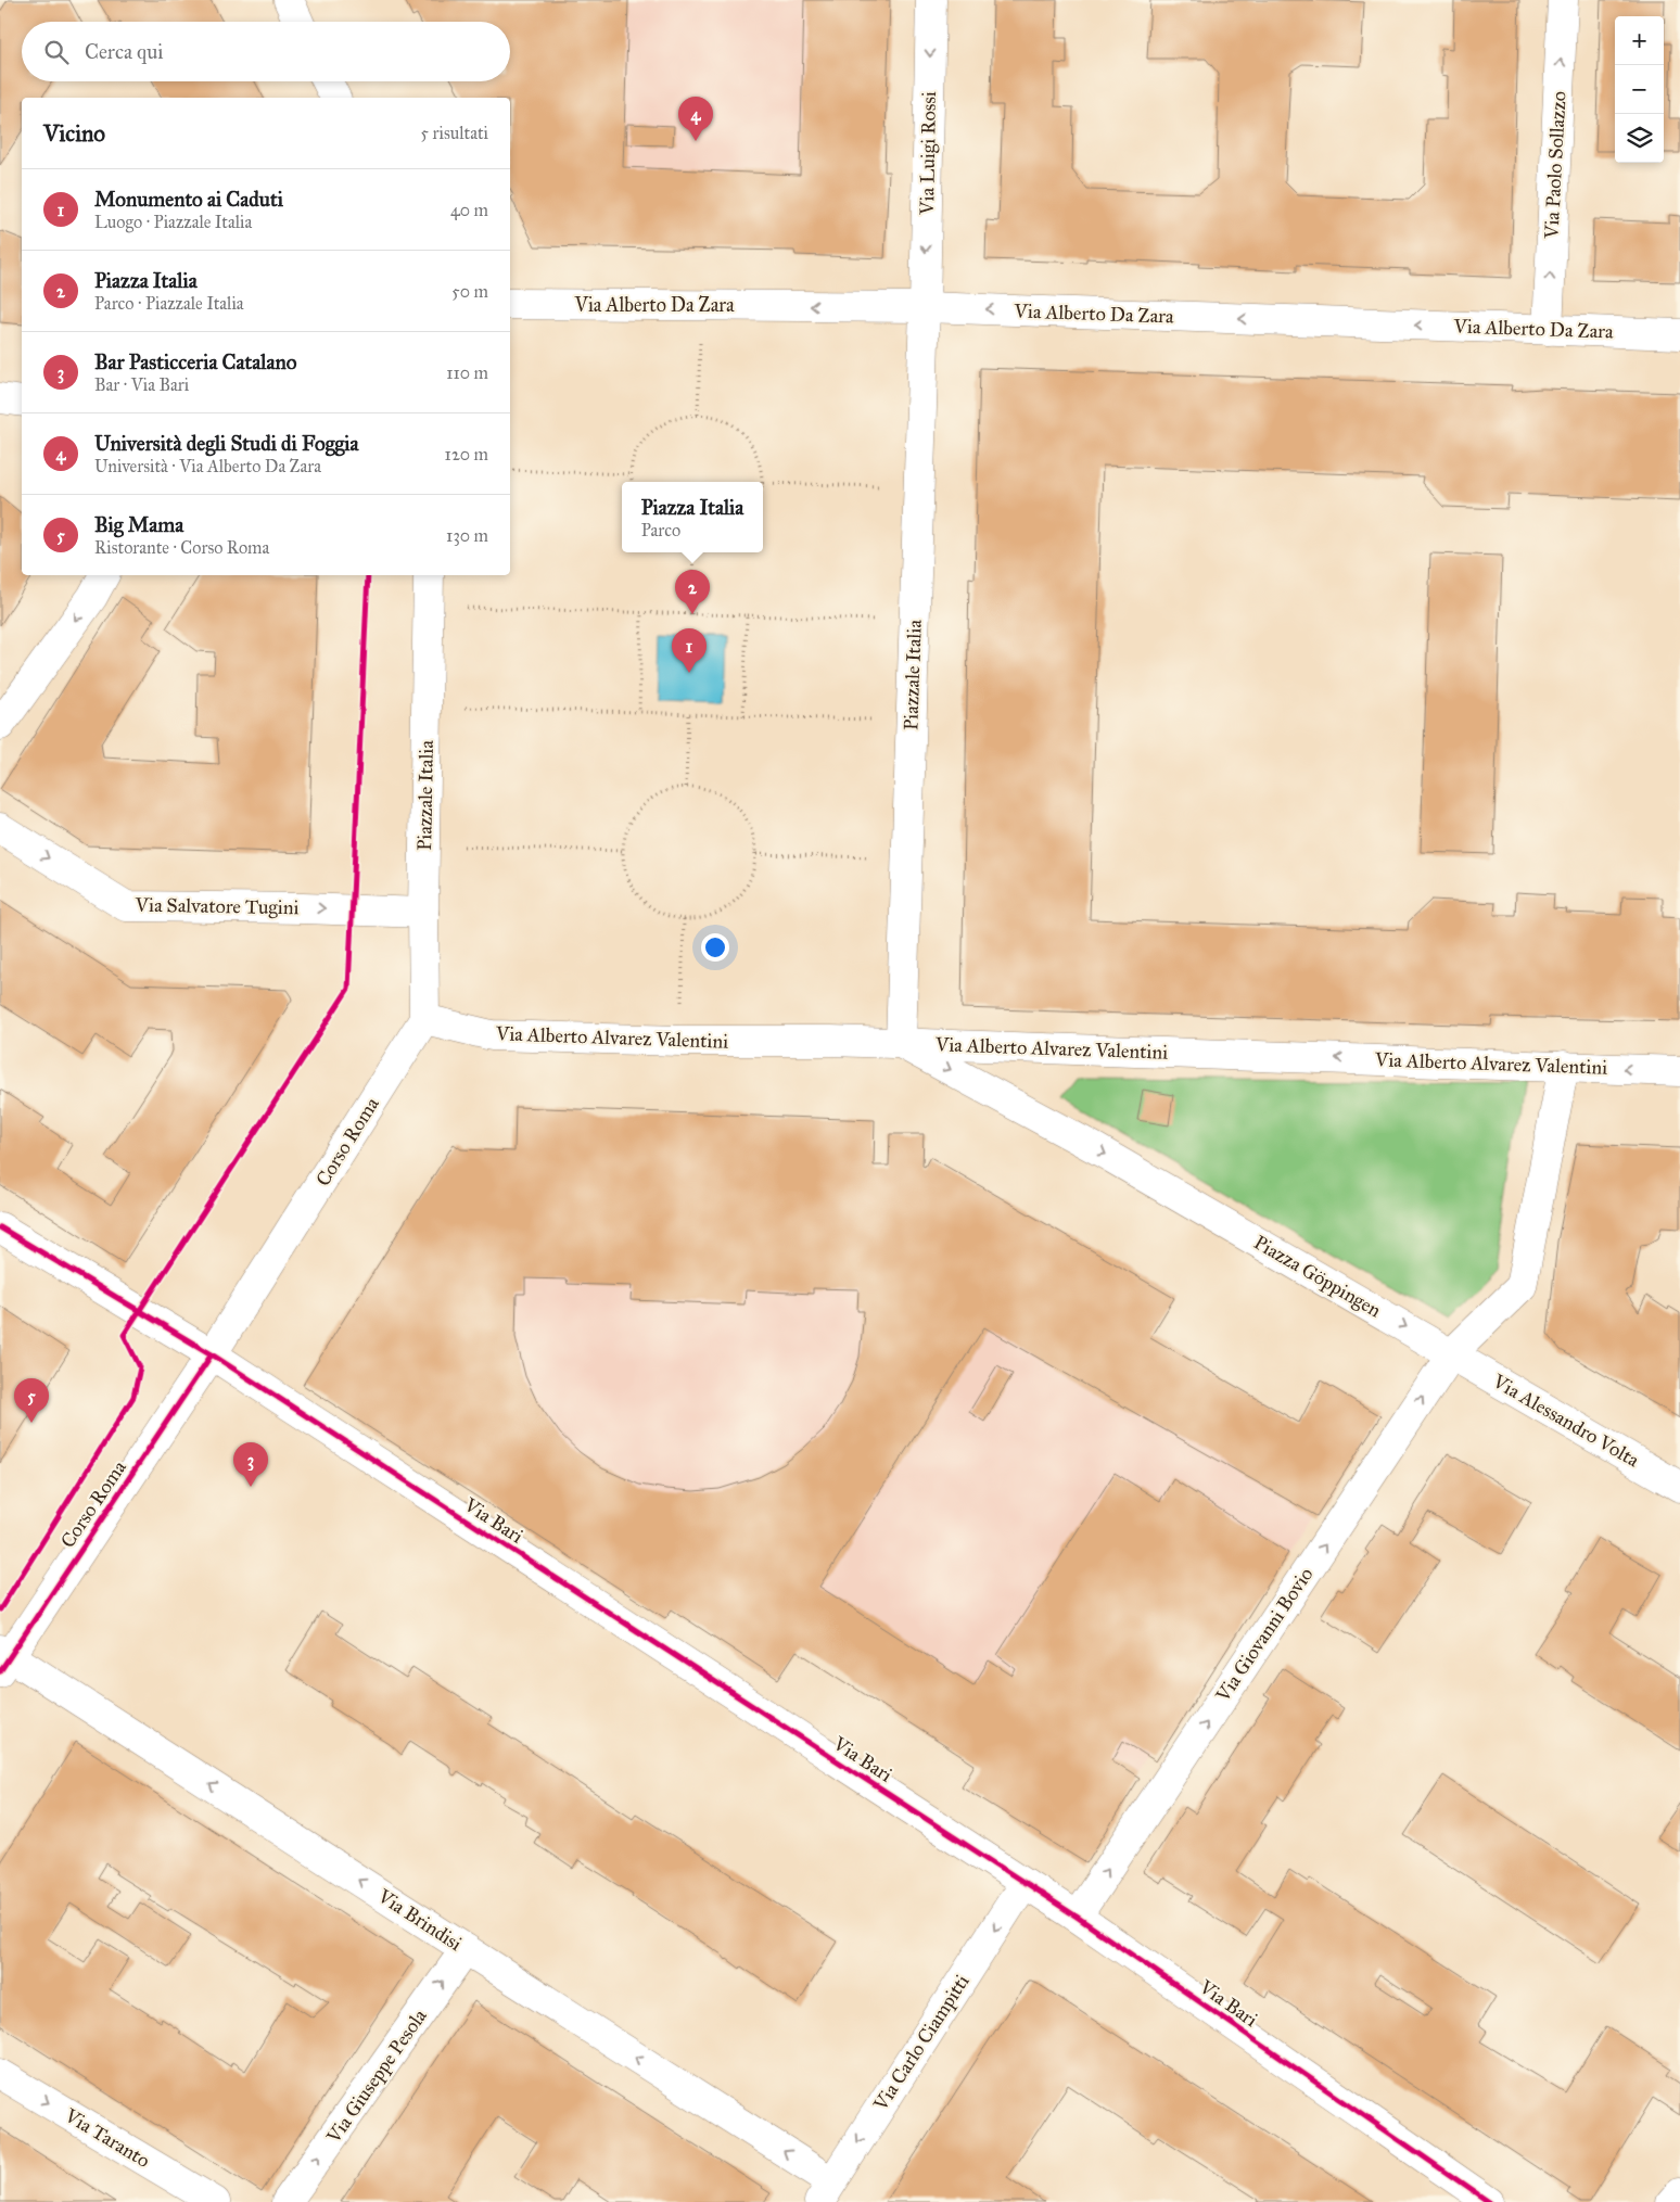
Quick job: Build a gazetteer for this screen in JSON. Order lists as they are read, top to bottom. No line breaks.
{"streets":{"street":["Via Luigi Rossi","Via Paolo Sollazzo","Via Alberto Da Zara","Piazzale Italia","Via Salvatore Tugini","Via Alberto Alvarez Valentini","Corso Roma","Piazza Göppingen","Via Alessandro Volta","Via Bari","Via Giovanni Bovio","Via Brindisi","Via Carlo Ciampitti","Via Giuseppe Pesola","Via Taranto"]},"crossings":[["Via Luigi Rossi","Via Alberto Da Zara"],["Via Luigi Rossi","Piazzale Italia"],["Via Paolo Sollazzo","Via Alberto Da Zara"],["Via Alberto Da Zara","Piazzale Italia"],["Piazzale Italia","Via Salvatore Tugini"],["Piazzale Italia","Via Alberto Alvarez Valentini"],["Piazzale Italia","Corso Roma"],["Piazzale Italia","Piazza Göppingen"],["Via Alberto Alvarez Valentini","Corso Roma"],["Via Alberto Alvarez Valentini","Piazza Göppingen"],["Corso Roma","Via Bari"],["Corso Roma","Via Brindisi"],["Piazza Göppingen","Via Alessandro Volta"],["Piazza Göppingen","Via Giovanni Bovio"],["Via Alessandro Volta","Via Giovanni Bovio"],["Via Bari","Via Giovanni Bovio"],["Via Bari","Via Carlo Ciampitti"],["Via Brindisi","Via Carlo Ciampitti"],["Via Brindisi","Via Giuseppe Pesola"]],"one_way":["Via Luigi Rossi","Via Paolo Sollazzo","Via Alberto Da Zara","Via Salvatore Tugini","Via Alberto Alvarez Valentini","Piazza Göppingen","Via Giovanni Bovio","Via Brindisi","Via Carlo Ciampitti","Via Giuseppe Pesola","Via Taranto"],"page":{"map_buttons":["+","−"],"search":"Cerca qui","pins":["4","2","1","5","3"],"heading":["Vicino","5 risultati"],"list":[{"mark":"1","name":"Monumento ai Caduti","note":"Luogo · Piazzale Italia","value":"40 m"},{"mark":"2","name":"Piazza Italia","note":"Parco · Piazzale Italia","value":"50 m"},{"mark":"3","name":"Bar Pasticceria Catalano","note":"Bar · Via Bari","value":"110 m"},{"mark":"4","name":"Università degli Studi di Foggia","note":"Università · Via Alberto Da Zara","value":"120 m"},{"mark":"5","name":"Big Mama","note":"Ristorante · Corso Roma","value":"130 m"}],"popup":["Piazza Italia","Parco"]}}
